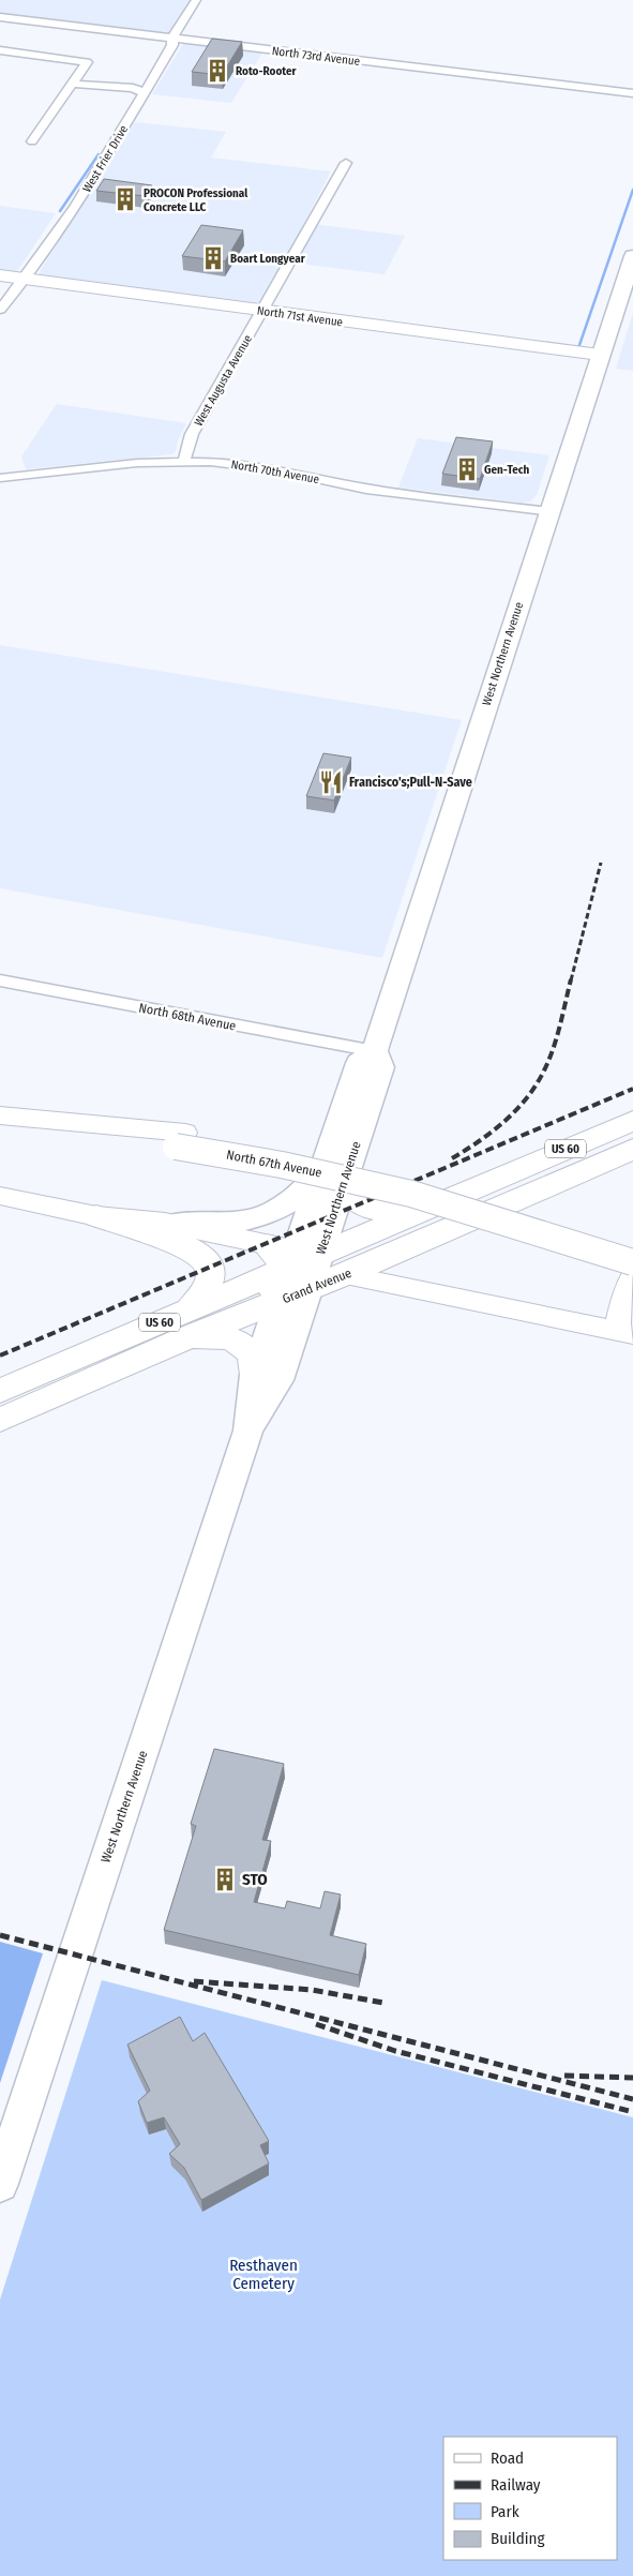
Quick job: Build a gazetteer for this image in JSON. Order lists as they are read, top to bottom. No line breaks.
{"streets":{"highway":["US 60","Grand Avenue"],"main road":["North 71st Avenue","West Northern Avenue","North 67th Avenue"],"street":["North 73rd Avenue","West Frier Drive","West Augusta Avenue","North 70th Avenue","North 68th Avenue"]},"crossings":[["North 73rd Avenue","West Frier Drive"],["West Frier Drive","North 71st Avenue"],["North 71st Avenue","West Augusta Avenue"],["North 71st Avenue","West Northern Avenue"],["West Augusta Avenue","North 70th Avenue"],["North 70th Avenue","West Northern Avenue"],["West Northern Avenue","North 68th Avenue"],["West Northern Avenue","Grand Avenue"]],"parks":["Resthaven Cemetery"],"places":{"building":["Roto-Rooter","PROCON Professional Concrete LLC","Boart Longyear","Gen-Tech","STO"],"restaurant":["Francisco's;Pull-N-Save"]},"legend":["Road","Railway","Park","Building"]}
